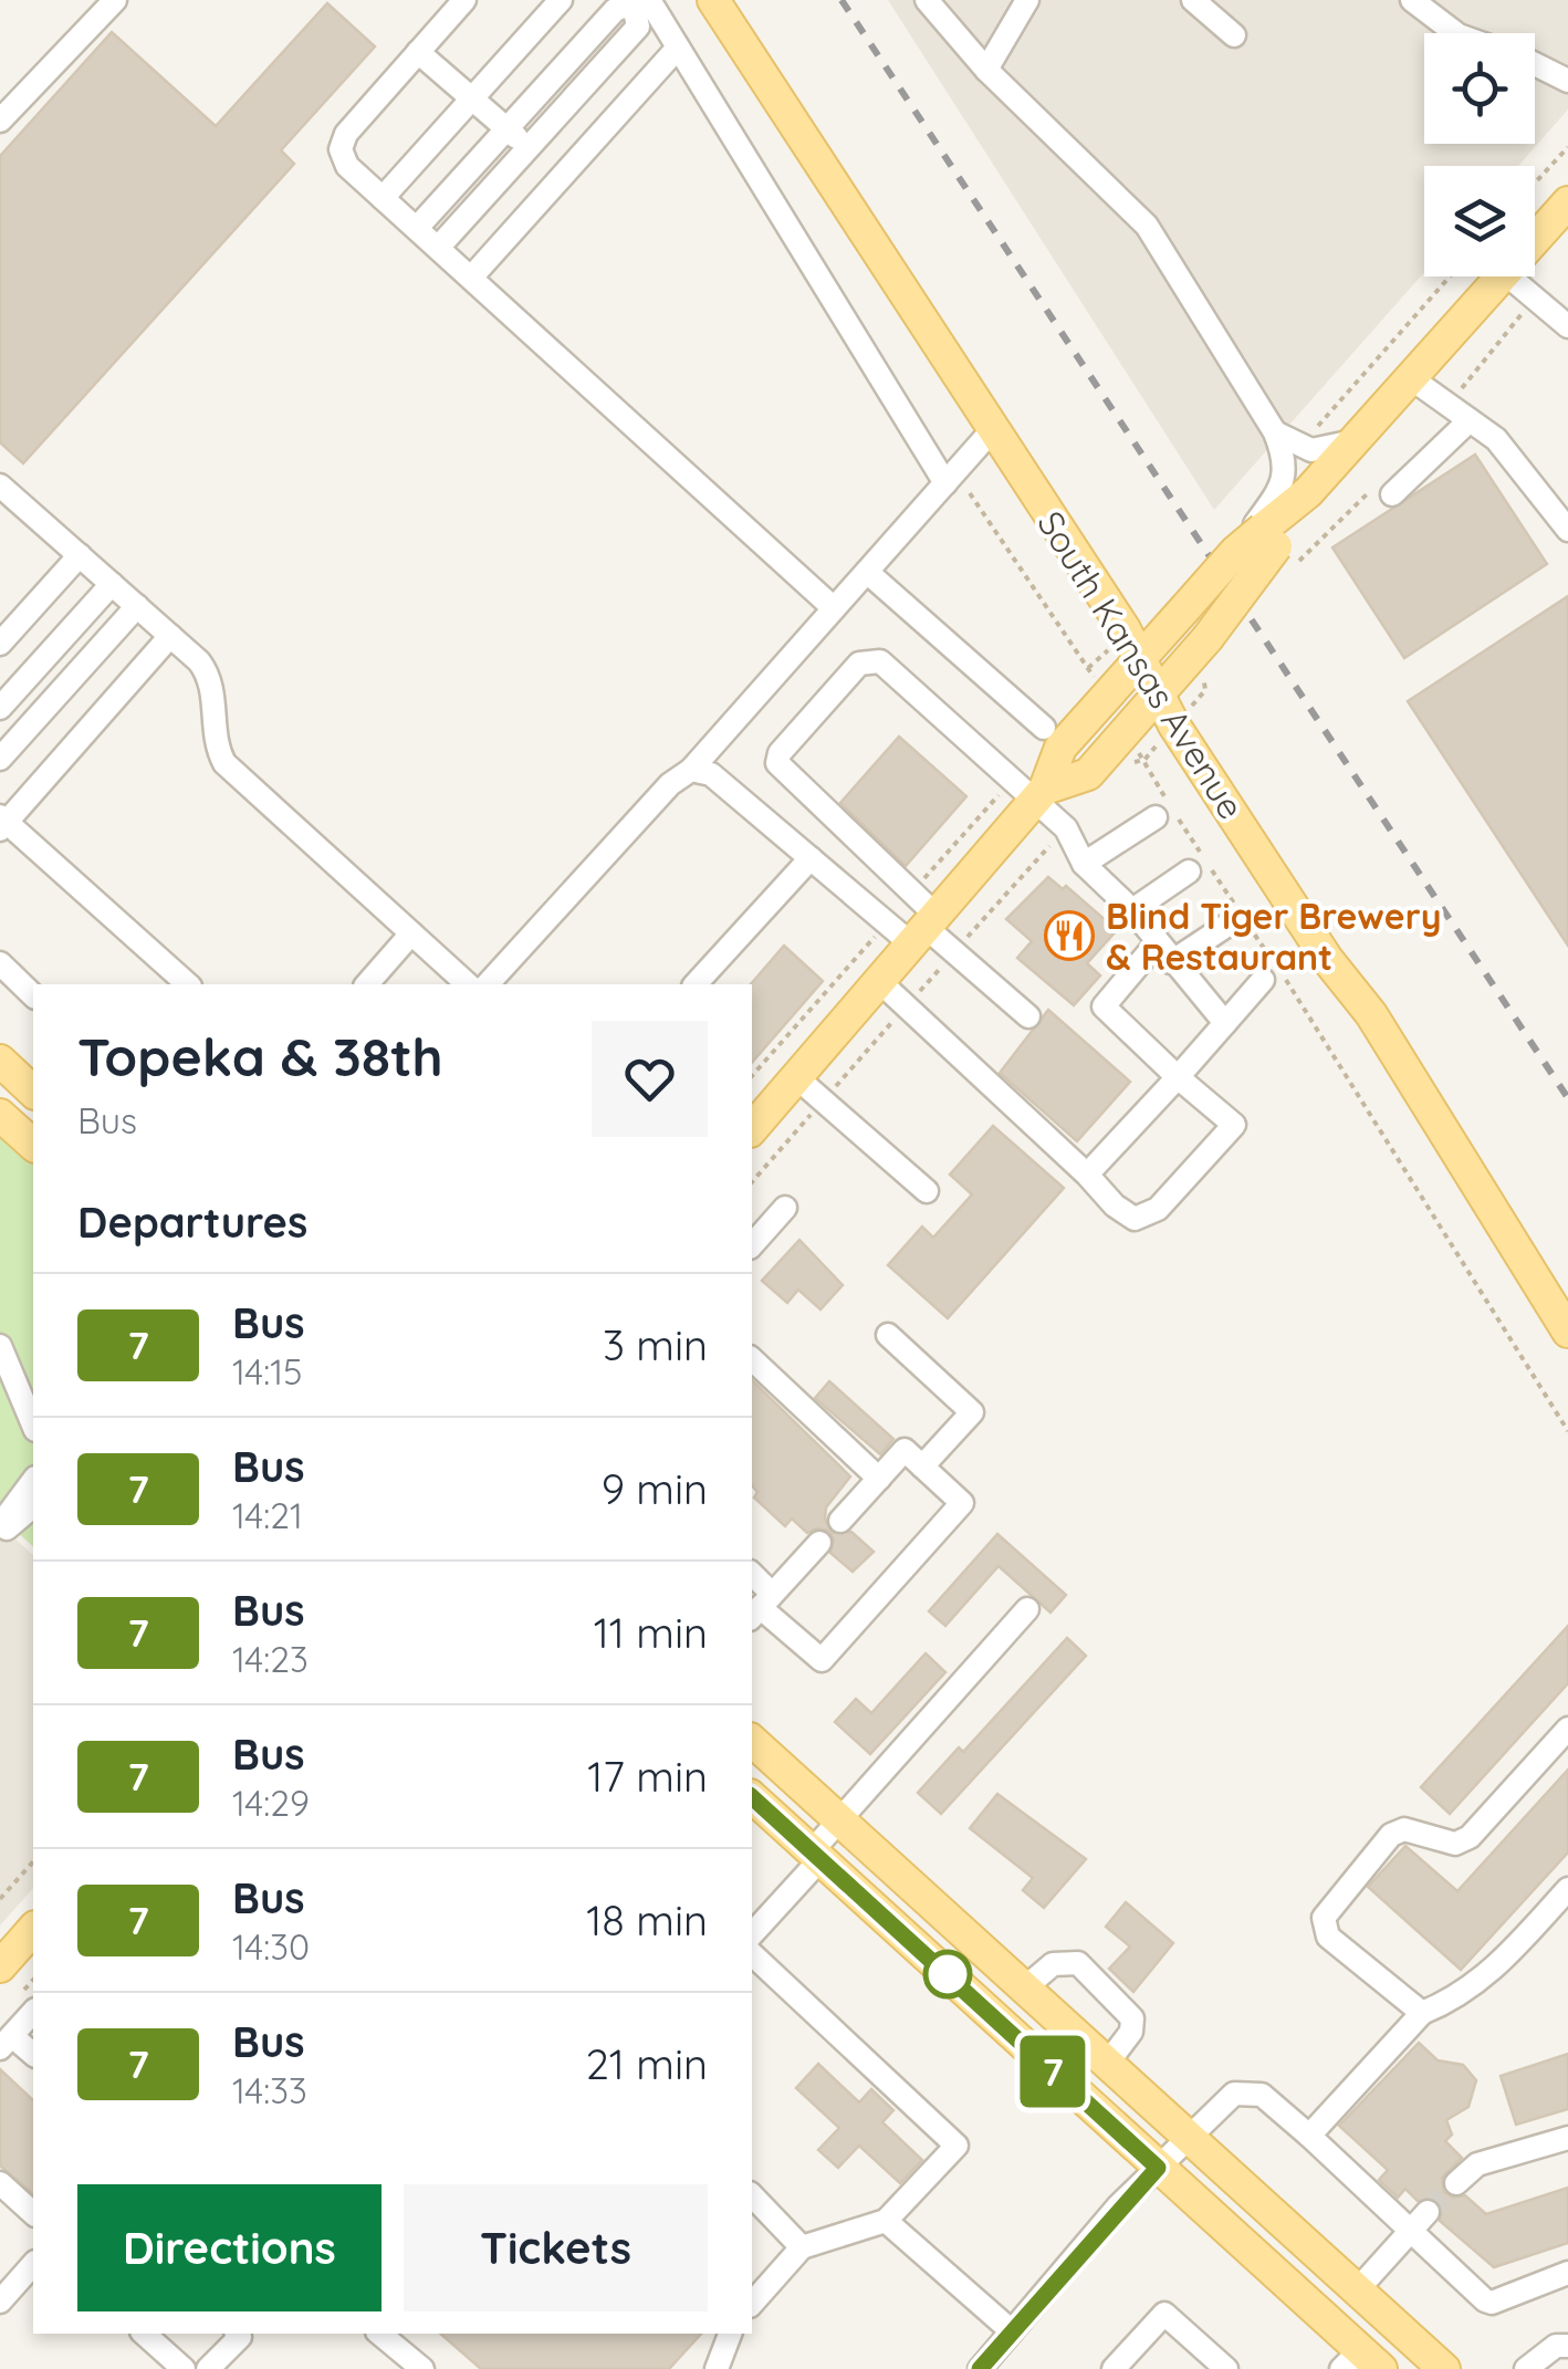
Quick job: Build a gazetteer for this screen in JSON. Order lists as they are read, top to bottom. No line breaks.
{"streets":{"main road":["South Kansas Avenue"]},"places":{"restaurant":["Blind Tiger Brewery & Restaurant"]},"lines":["bus line 7"],"page":{"on_map":"7","heading":[["Topeka & 38th","Bus"],"Departures"],"list":[{"mark":"7","name":"Bus","note":"14:15","value":"3 min"},{"mark":"7","name":"Bus","note":"14:21","value":"9 min"},{"mark":"7","name":"Bus","note":"14:23","value":"11 min"},{"mark":"7","name":"Bus","note":"14:29","value":"17 min"},{"mark":"7","name":"Bus","note":"14:30","value":"18 min"},{"mark":"7","name":"Bus","note":"14:33","value":"21 min"}],"buttons":["Directions","Tickets"]}}
